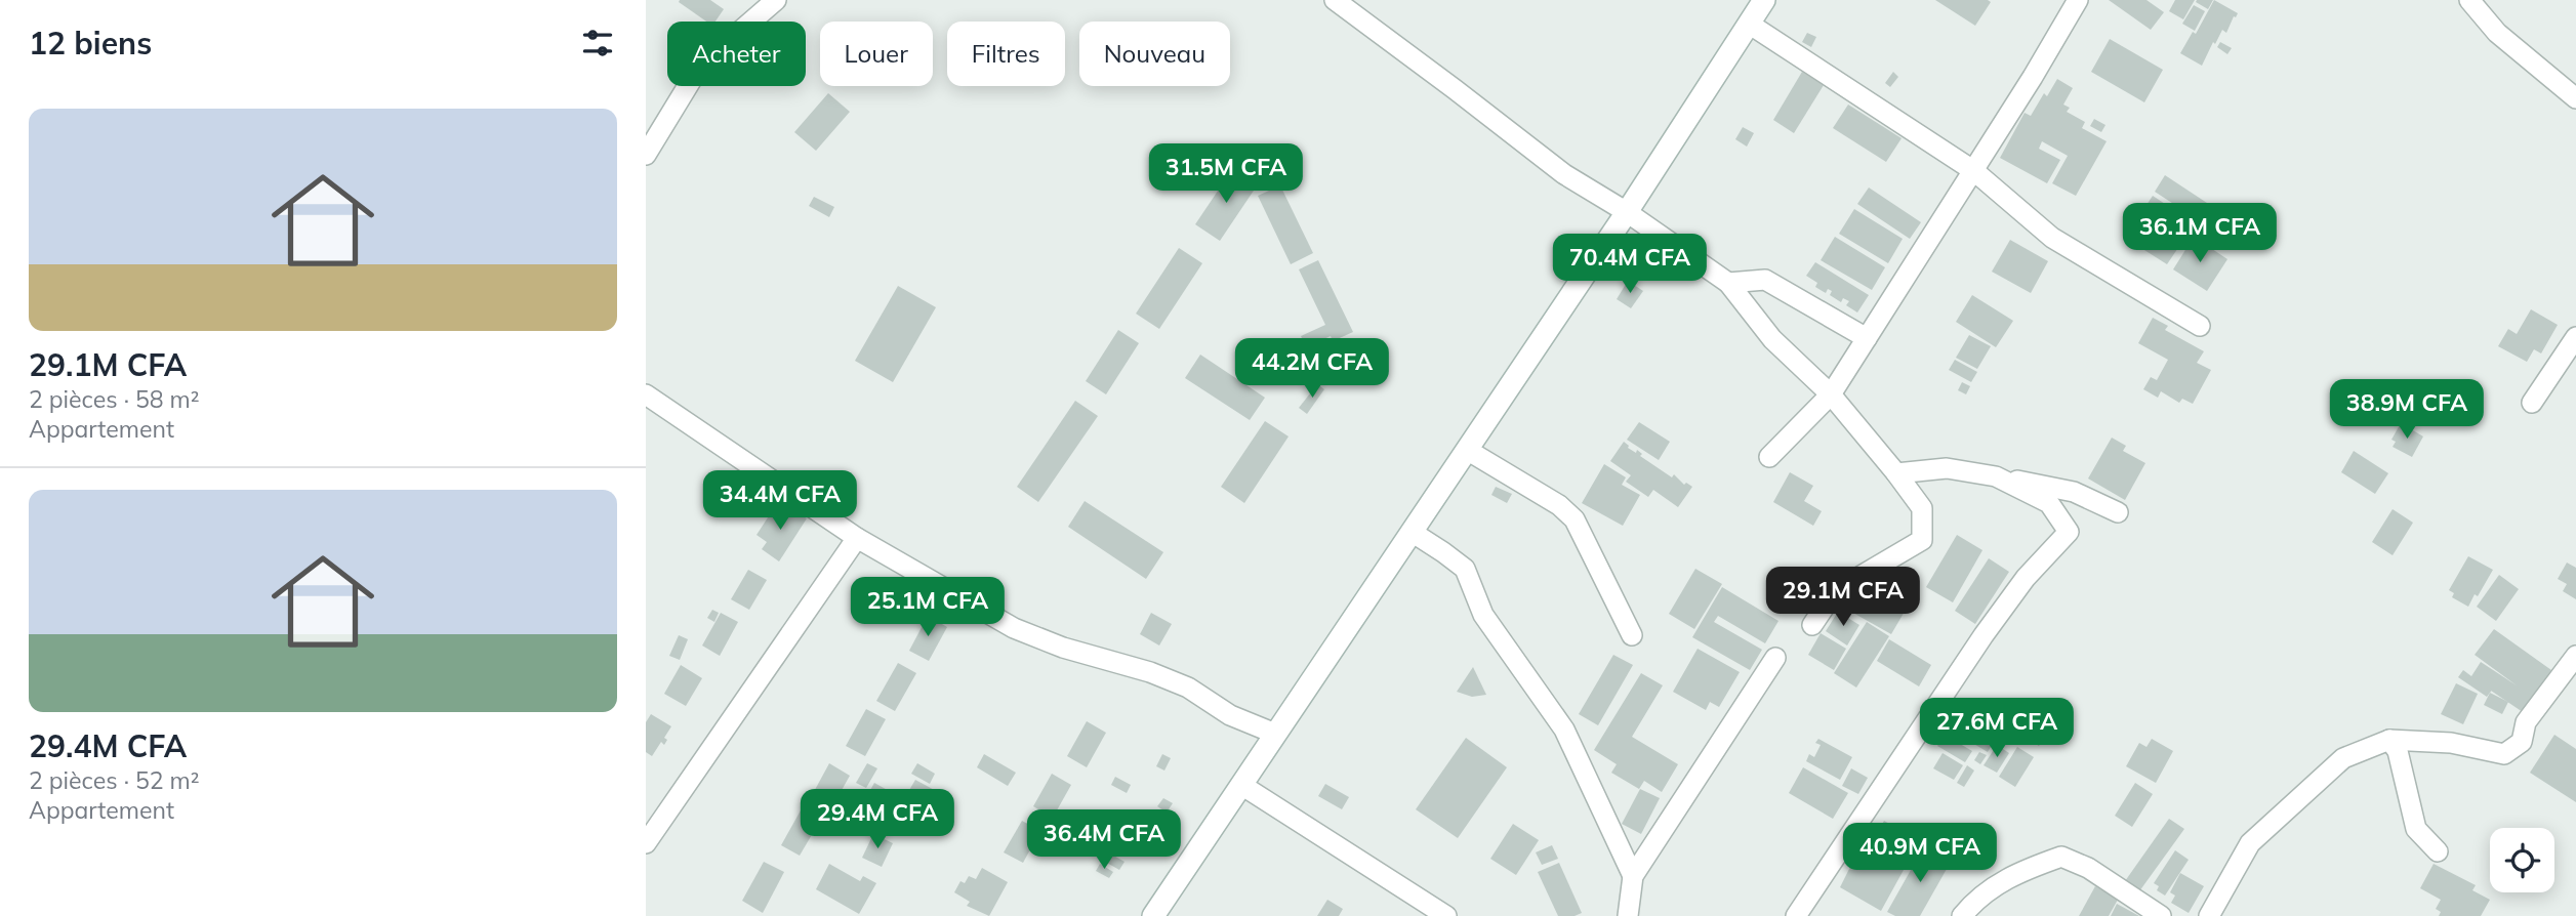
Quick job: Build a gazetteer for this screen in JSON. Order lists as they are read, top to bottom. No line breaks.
{"page":{"heading":"12 biens","chip":["Acheter","Louer","Filtres","Nouveau"],"list":[{"name":"29.1M CFA","note":"2 pièces · 58 m² · Appartement"},{"name":"29.4M CFA","note":"2 pièces · 52 m² · Appartement"}],"price":["31.5M CFA","36.1M CFA","70.4M CFA","44.2M CFA","38.9M CFA","34.4M CFA","29.1M CFA","25.1M CFA","27.6M CFA","29.4M CFA","36.4M CFA","40.9M CFA"]}}
